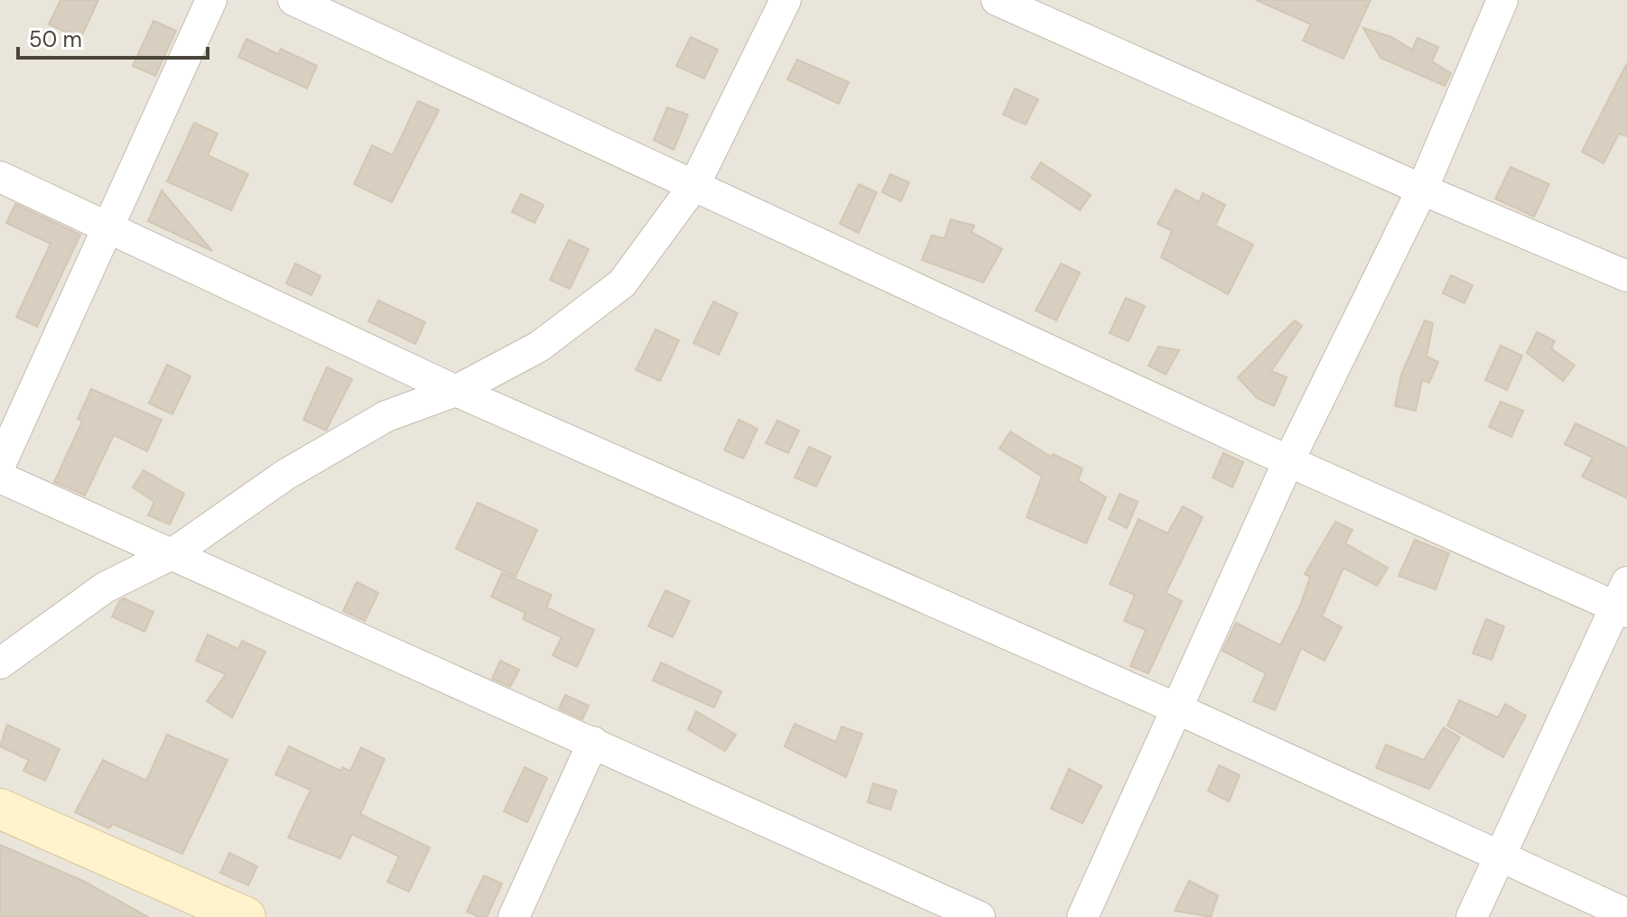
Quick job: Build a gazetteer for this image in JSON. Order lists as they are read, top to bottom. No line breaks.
{"scale_bar":"50 m"}
